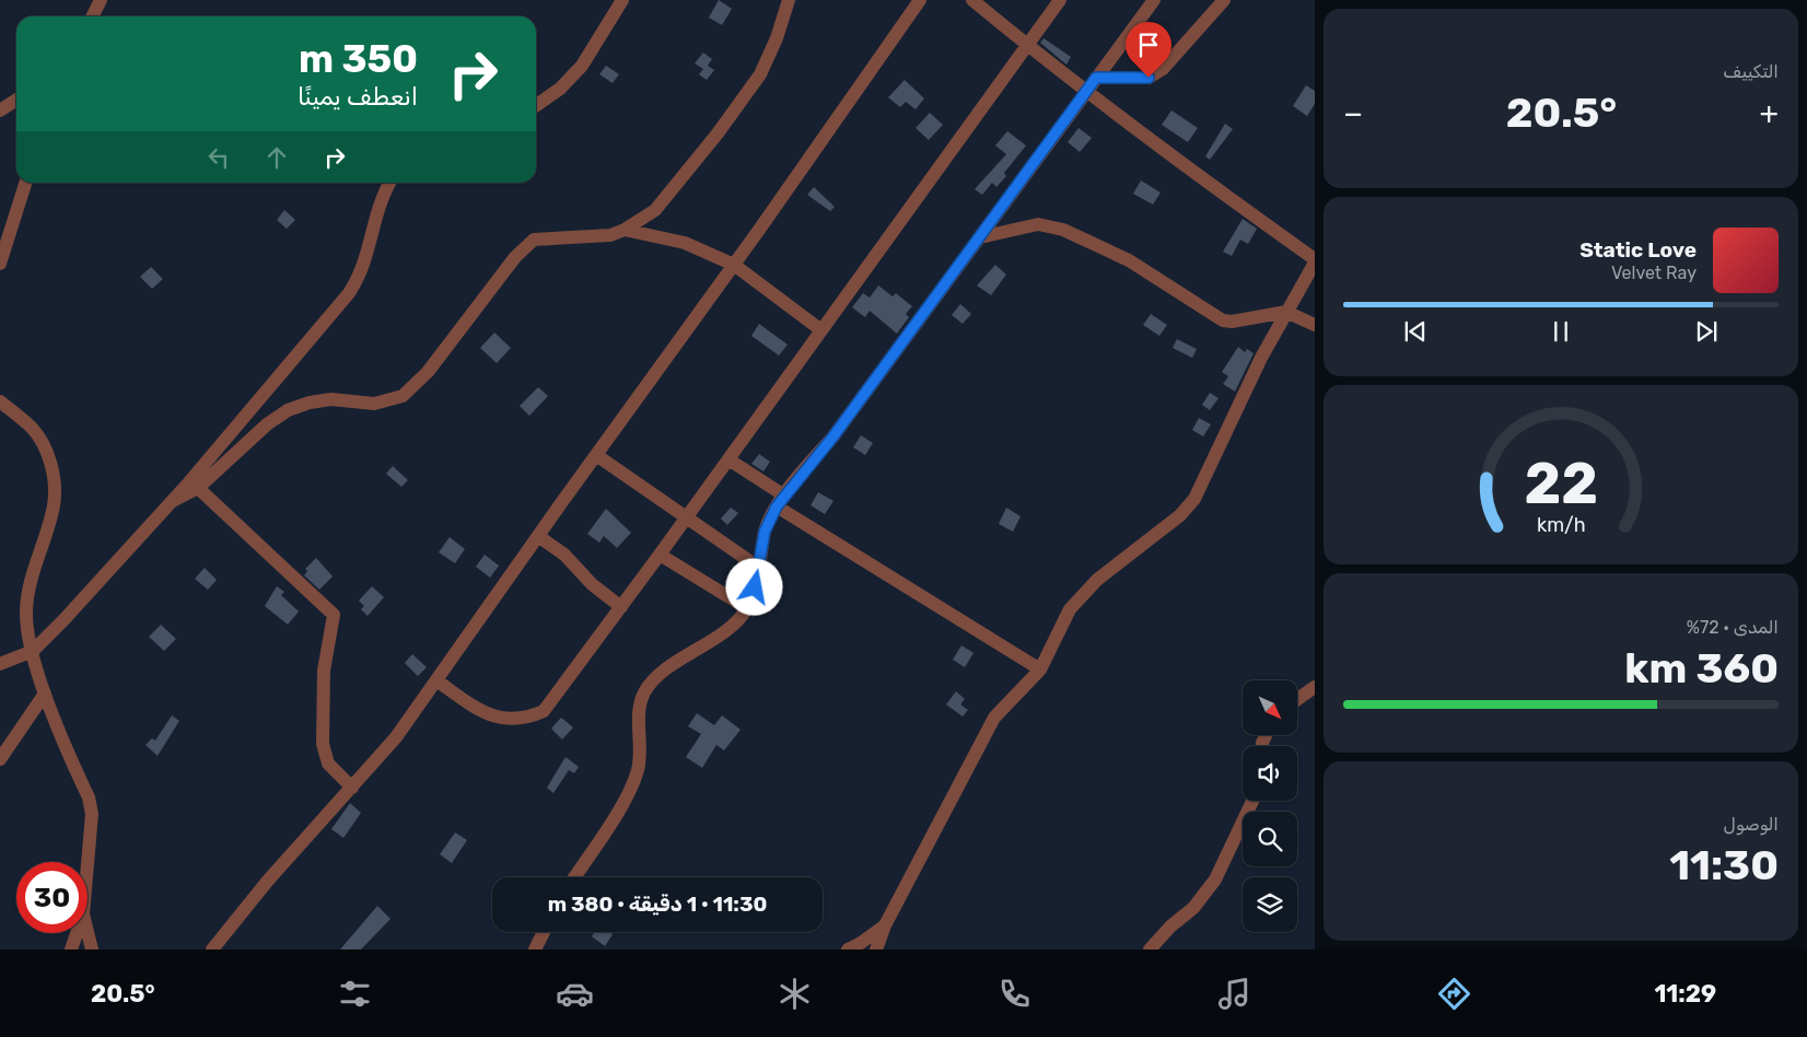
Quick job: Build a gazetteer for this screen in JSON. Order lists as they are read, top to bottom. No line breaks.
{"north":"bottom right","page":{"tile":["التكييف",["المدى · 72%","360 km"],["الوصول","11:30"]],"turn":["350 m","انعطف يمينًا"],"heat":["−","20.5°","+"],"song":["Static Love","Velvet Ray"],"limit":"30","trip":"11:30 · 1 دقيقة · 380 m","tabs":["11:29","20.5°"],"gauge":["22","km/h"]}}
